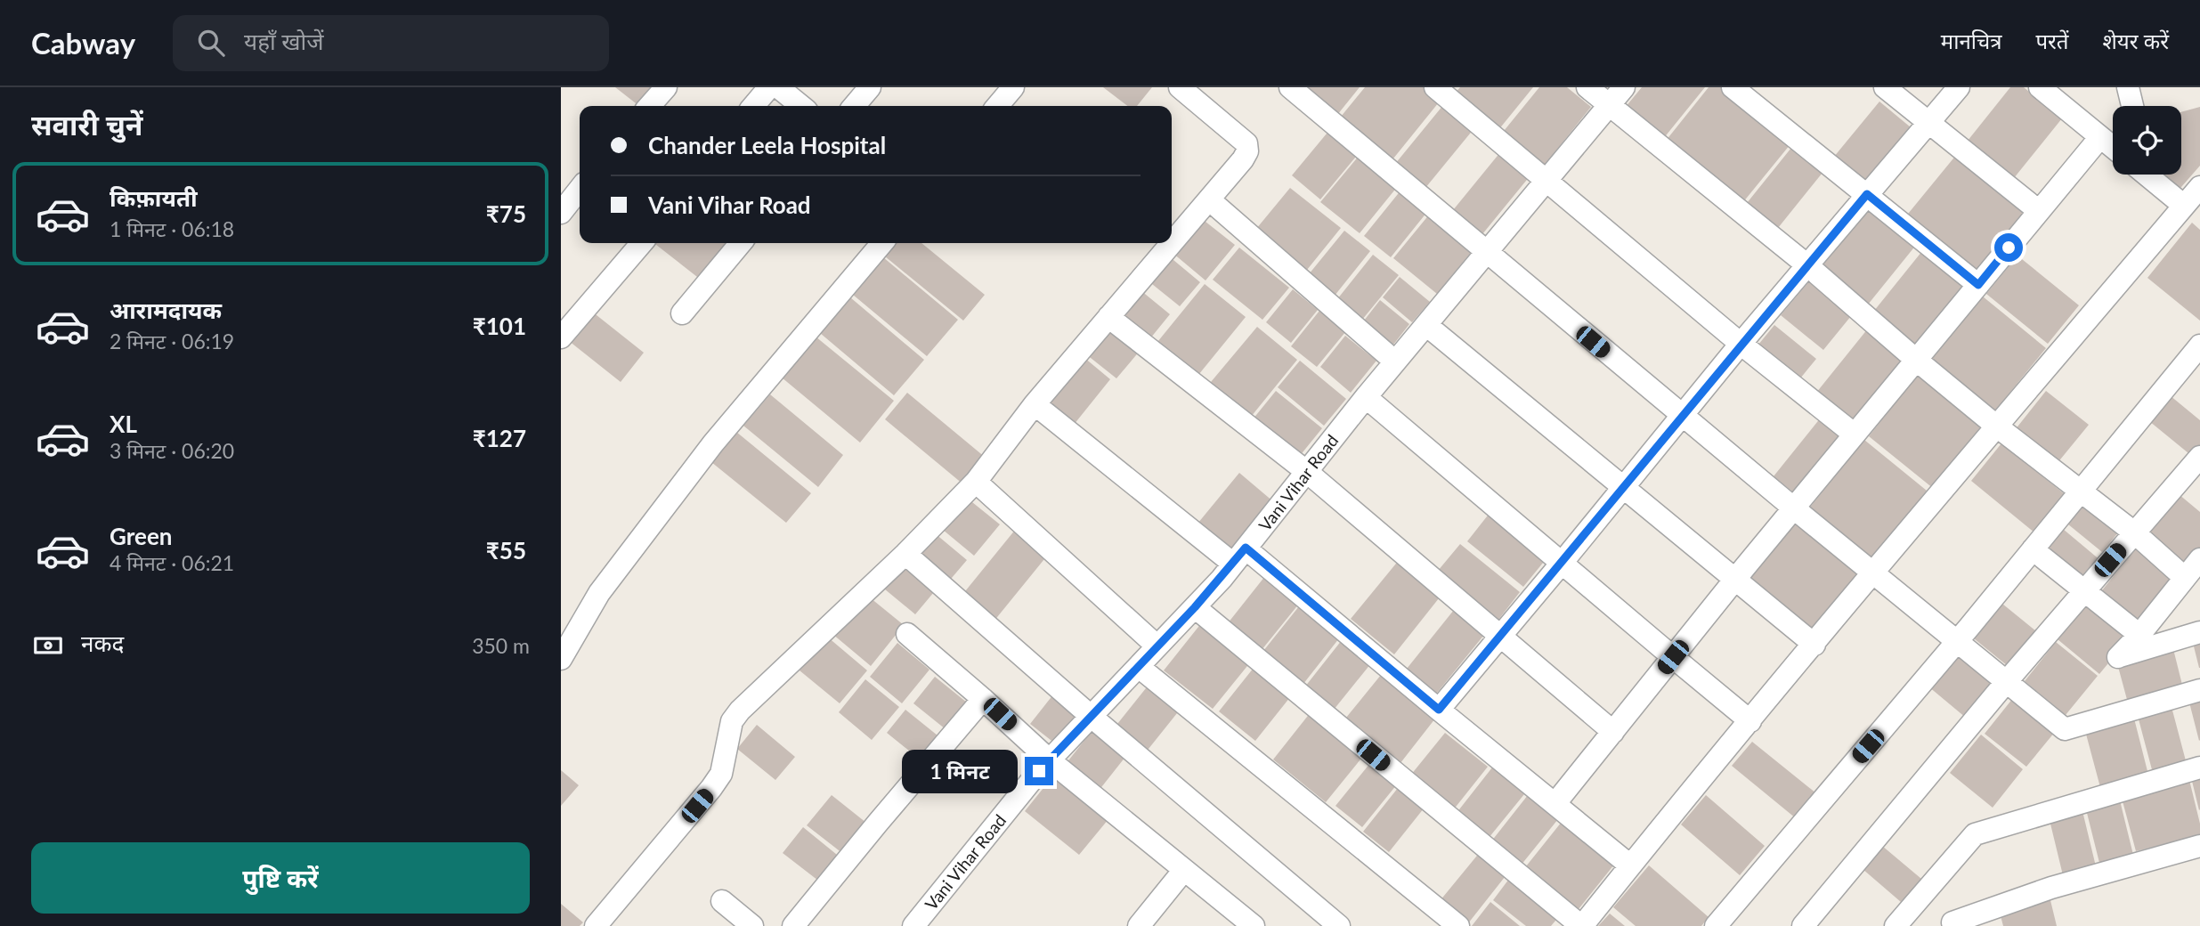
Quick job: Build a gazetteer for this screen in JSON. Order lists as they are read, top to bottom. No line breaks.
{"streets":{"street":["Vani Vihar Road"]},"page":{"header":"Cabway","search":"यहाँ खोजें","nav":["मानचित्र","परतें","शेयर करें"],"heading":"सवारी चुनें","banner":["Chander Leela Hospital","Vani Vihar Road"],"list":[{"name":"किफ़ायती","note":"1 मिनट · 06:18","value":"₹75"},{"name":"आरामदायक","note":"2 मिनट · 06:19","value":"₹101"},{"name":"XL","note":"3 मिनट · 06:20","value":"₹127"},{"name":"Green","note":"4 मिनट · 06:21","value":"₹55"}],"pay":["नकद","350 m"],"bubble":"1 मिनट","buttons":"पुष्टि करें"}}
